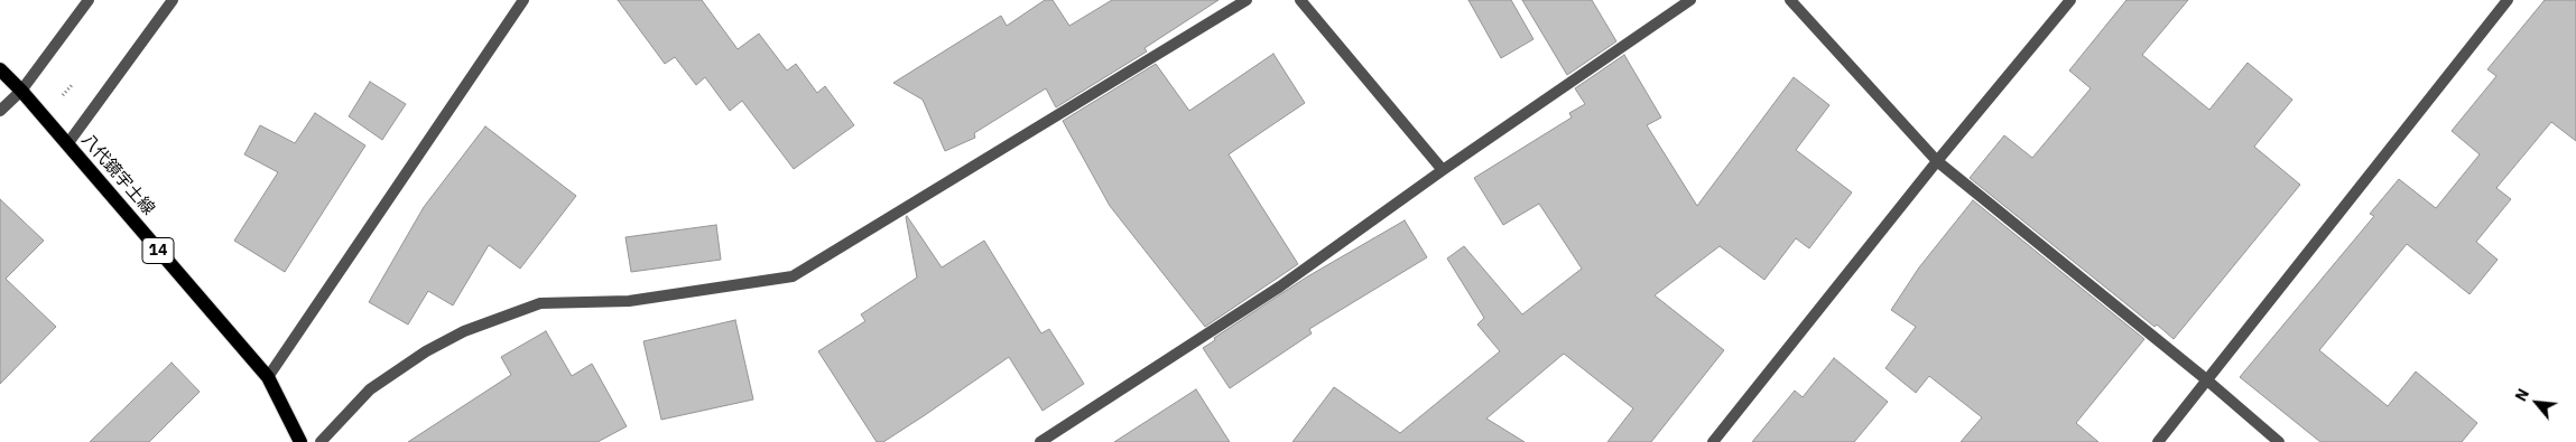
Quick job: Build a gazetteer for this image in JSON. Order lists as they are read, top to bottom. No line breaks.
{"streets":{"main road":["八代鏡宇土線","14"]},"north":"top left"}
